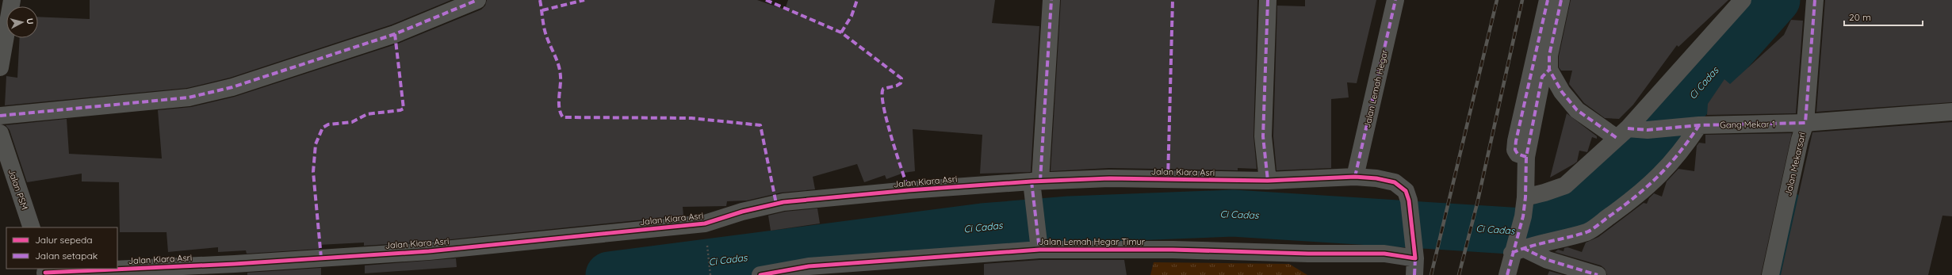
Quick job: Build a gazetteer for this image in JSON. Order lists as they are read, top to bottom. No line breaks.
{"streets":{"street":["Jalan Lemah Hegar","Gang Mekar 1","Jalan Mekarsari","Jalan Kiara Asri","Jalan PSM","Jalan Lemah Hegar Timur"]},"crossings":[["Jalan Lemah Hegar","Jalan Kiara Asri"],["Gang Mekar 1","Jalan Mekarsari"],["Jalan Kiara Asri","Jalan Lemah Hegar Timur"]],"water":["Ci Cadas"],"legend":["Jalur sepeda","Jalan setapak"],"scale_bar":"20 m","north":"right"}
